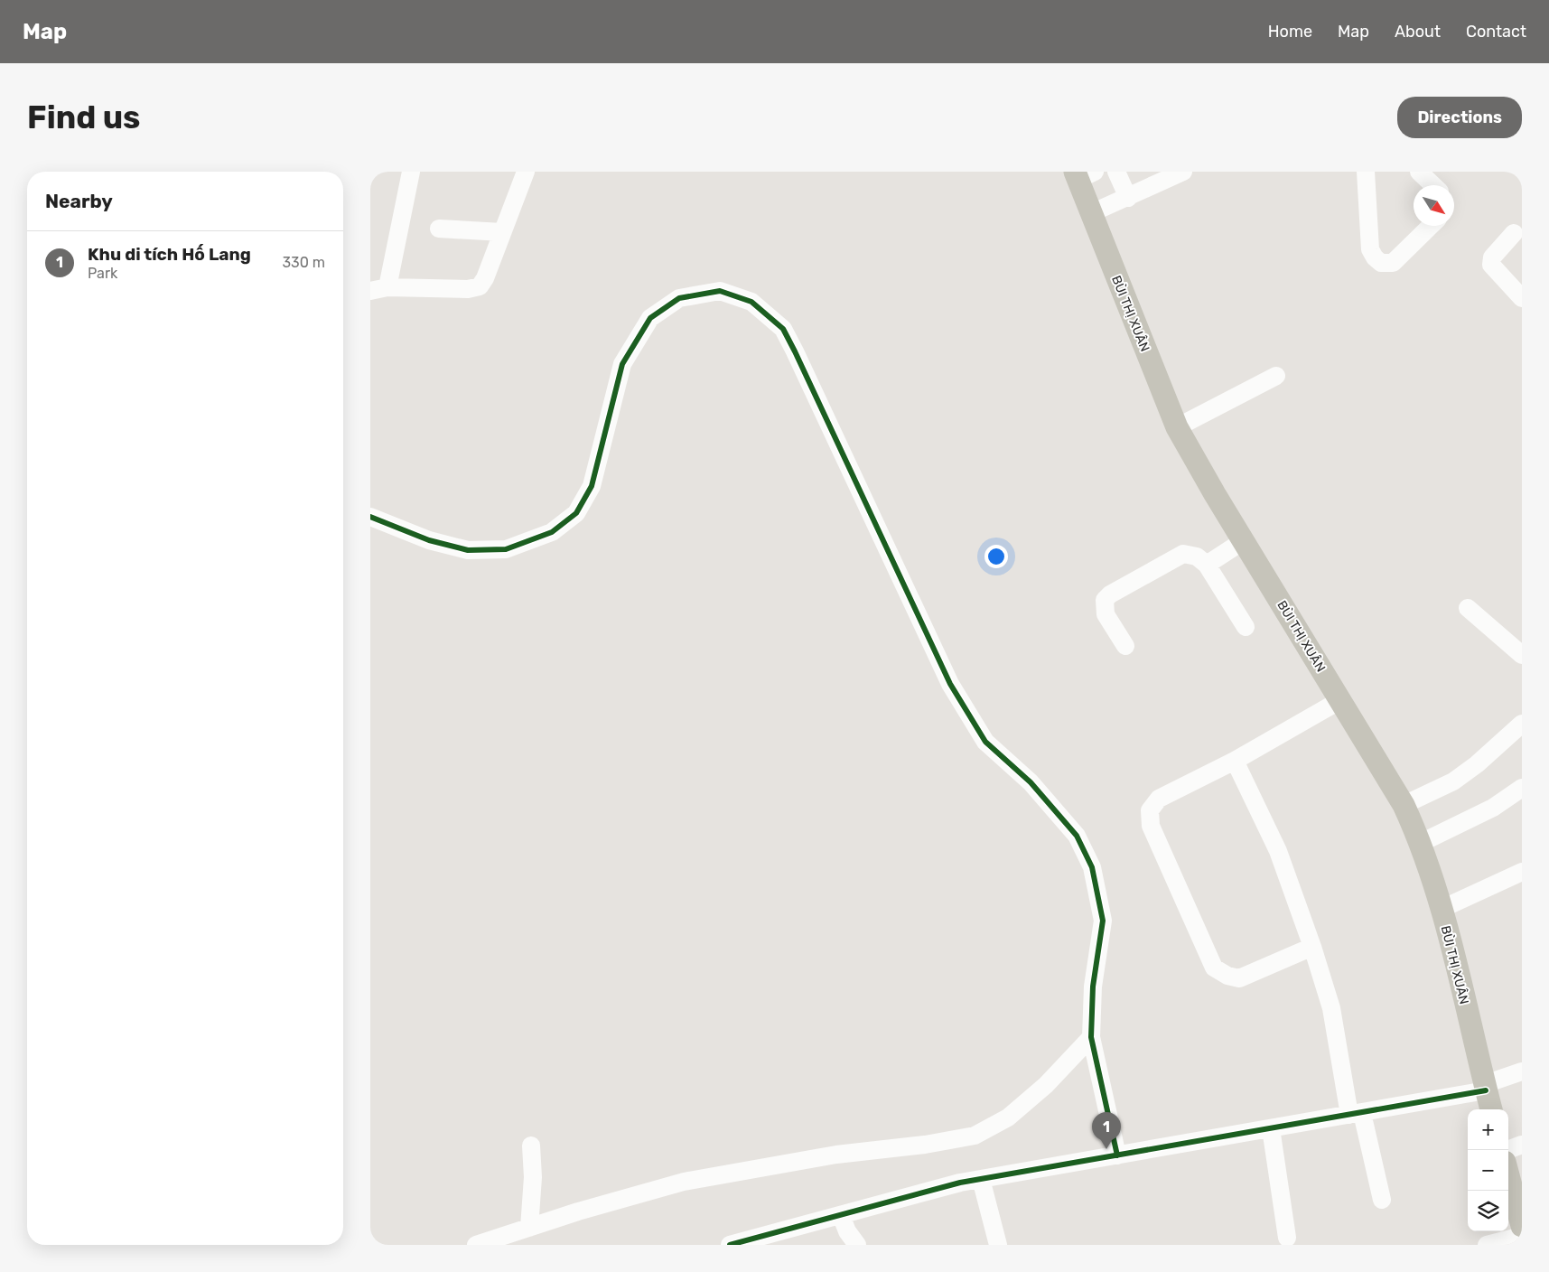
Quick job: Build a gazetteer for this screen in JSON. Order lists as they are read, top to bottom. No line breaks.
{"streets":{"main road":["BÙI THỊ XUÂN"]},"north":"bottom right","page":{"header":"Map","nav":["Home","Map","About","Contact"],"buttons":"Directions","title":"Find us","heading":"Nearby","list":[{"mark":"1","name":"Khu di tích Hố Lang","note":"Park","value":"330 m"}],"map_buttons":["+","−"],"pins":"1"}}
